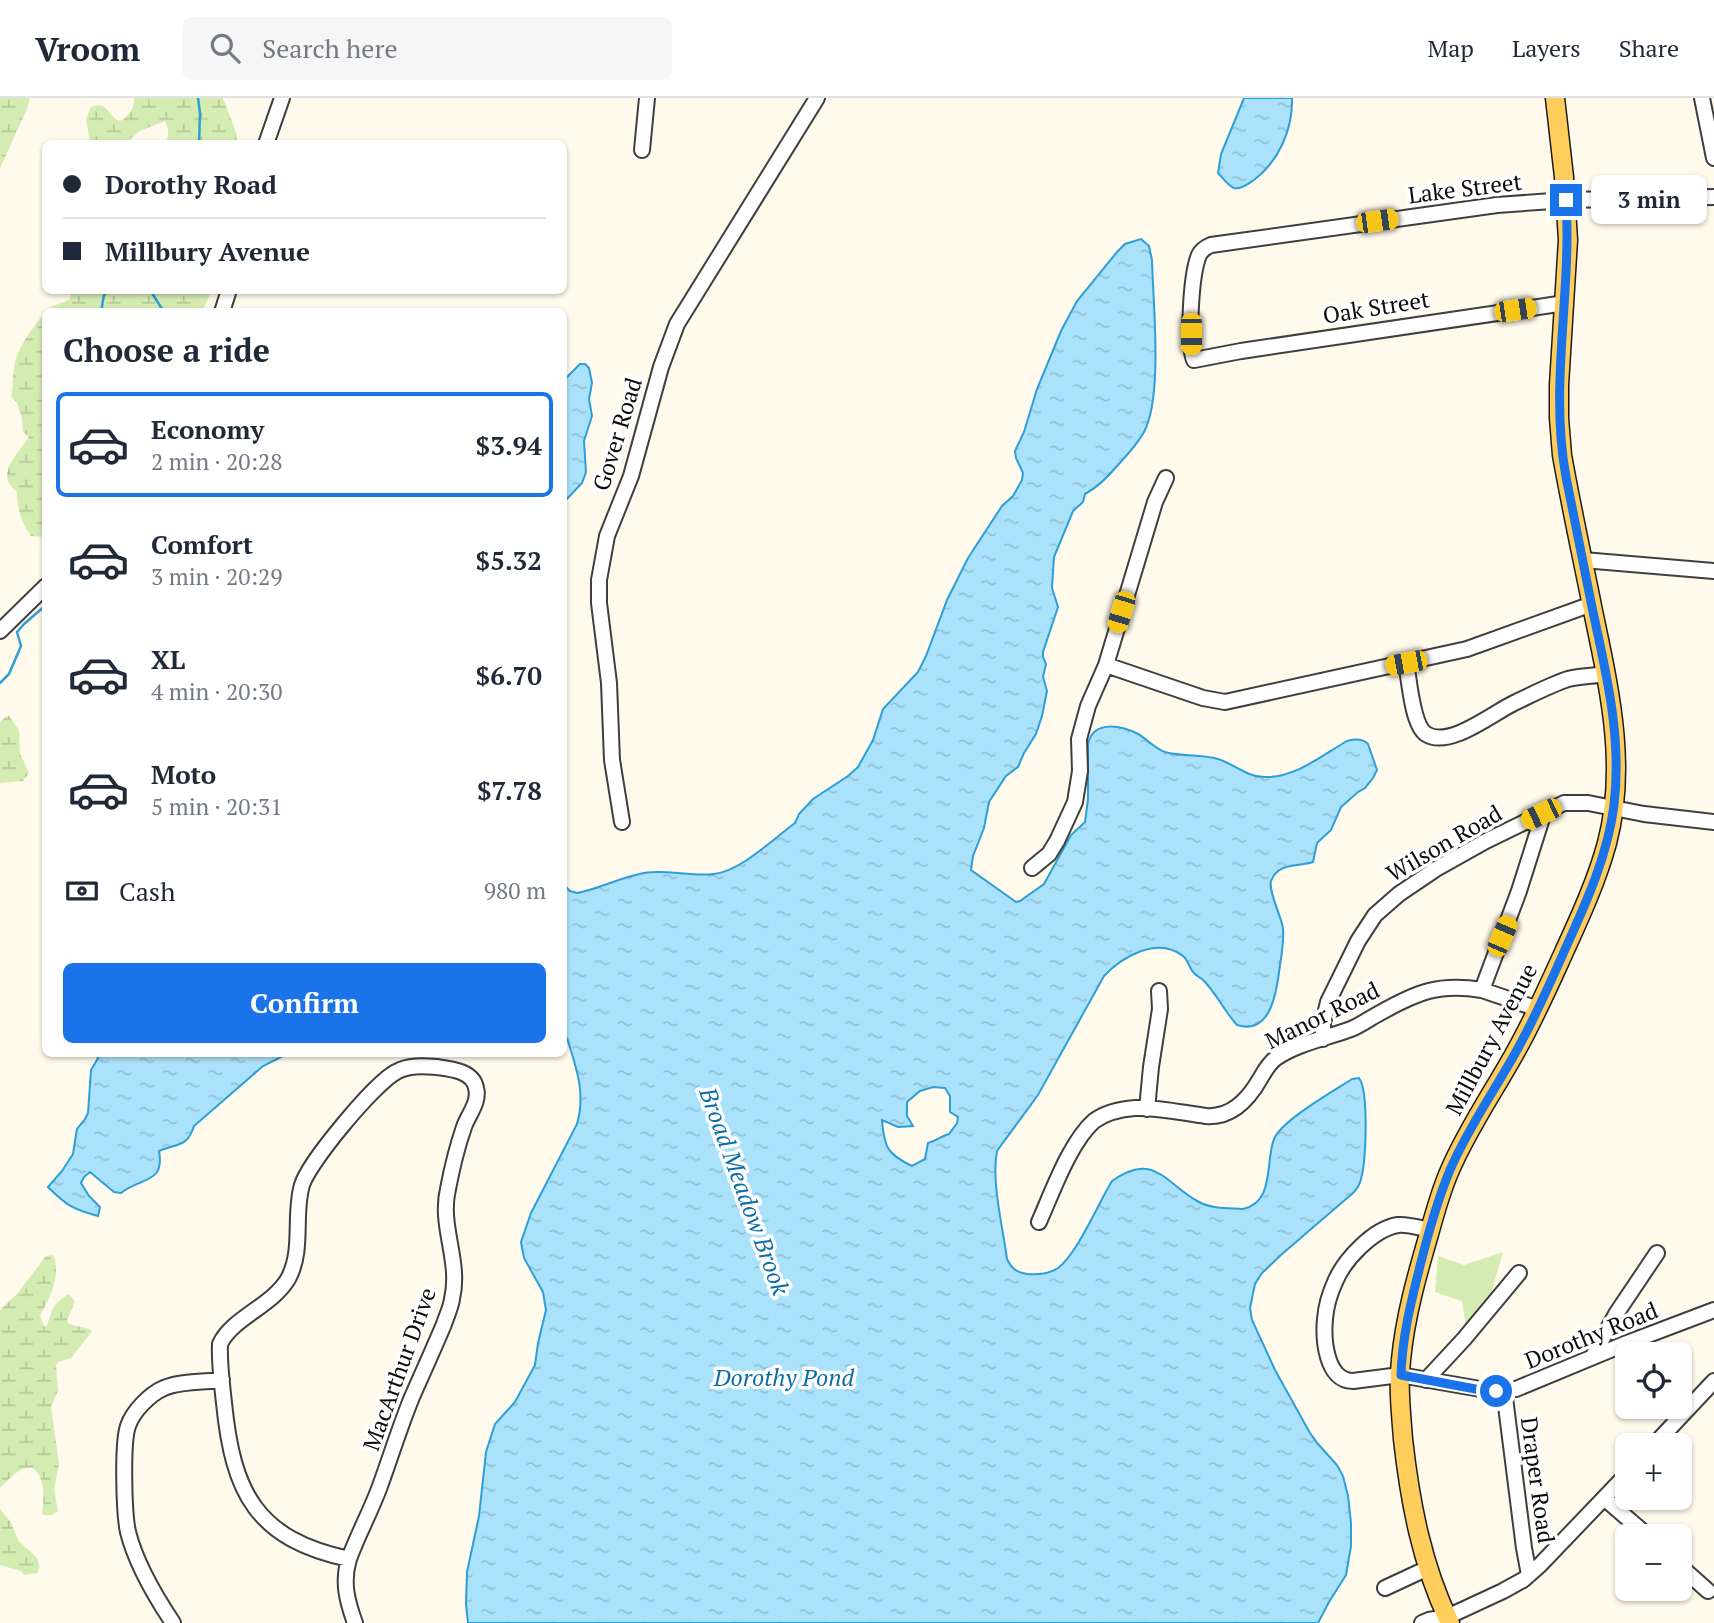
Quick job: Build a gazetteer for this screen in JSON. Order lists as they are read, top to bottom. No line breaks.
{"streets":{"main road":["Millbury Avenue"],"street":["Lake Street","Oak Street","Gover Road","Wilson Road","Manor Road","Dorothy Road","MacArthur Drive","Draper Road"]},"crossings":[["Lake Street","Oak Street"],["Lake Street","Millbury Avenue"],["Oak Street","Millbury Avenue"],["Wilson Road","Manor Road"],["Wilson Road","Millbury Avenue"],["Manor Road","Millbury Avenue"],["Millbury Avenue","Dorothy Road"],["Dorothy Road","Draper Road"]],"water":["Broad Meadow Brook","Dorothy Pond"],"page":{"header":"Vroom","search":"Search here","nav":["Map","Layers","Share"],"banner":["Dorothy Road","Millbury Avenue"],"bubble":"3 min","heading":"Choose a ride","list":[{"name":"Economy","note":"2 min · 20:28","value":"$3.94"},{"name":"Comfort","note":"3 min · 20:29","value":"$5.32"},{"name":"XL","note":"4 min · 20:30","value":"$6.70"},{"name":"Moto","note":"5 min · 20:31","value":"$7.78"}],"pay":["Cash","980 m"],"buttons":"Confirm","map_buttons":["+","−"]}}
